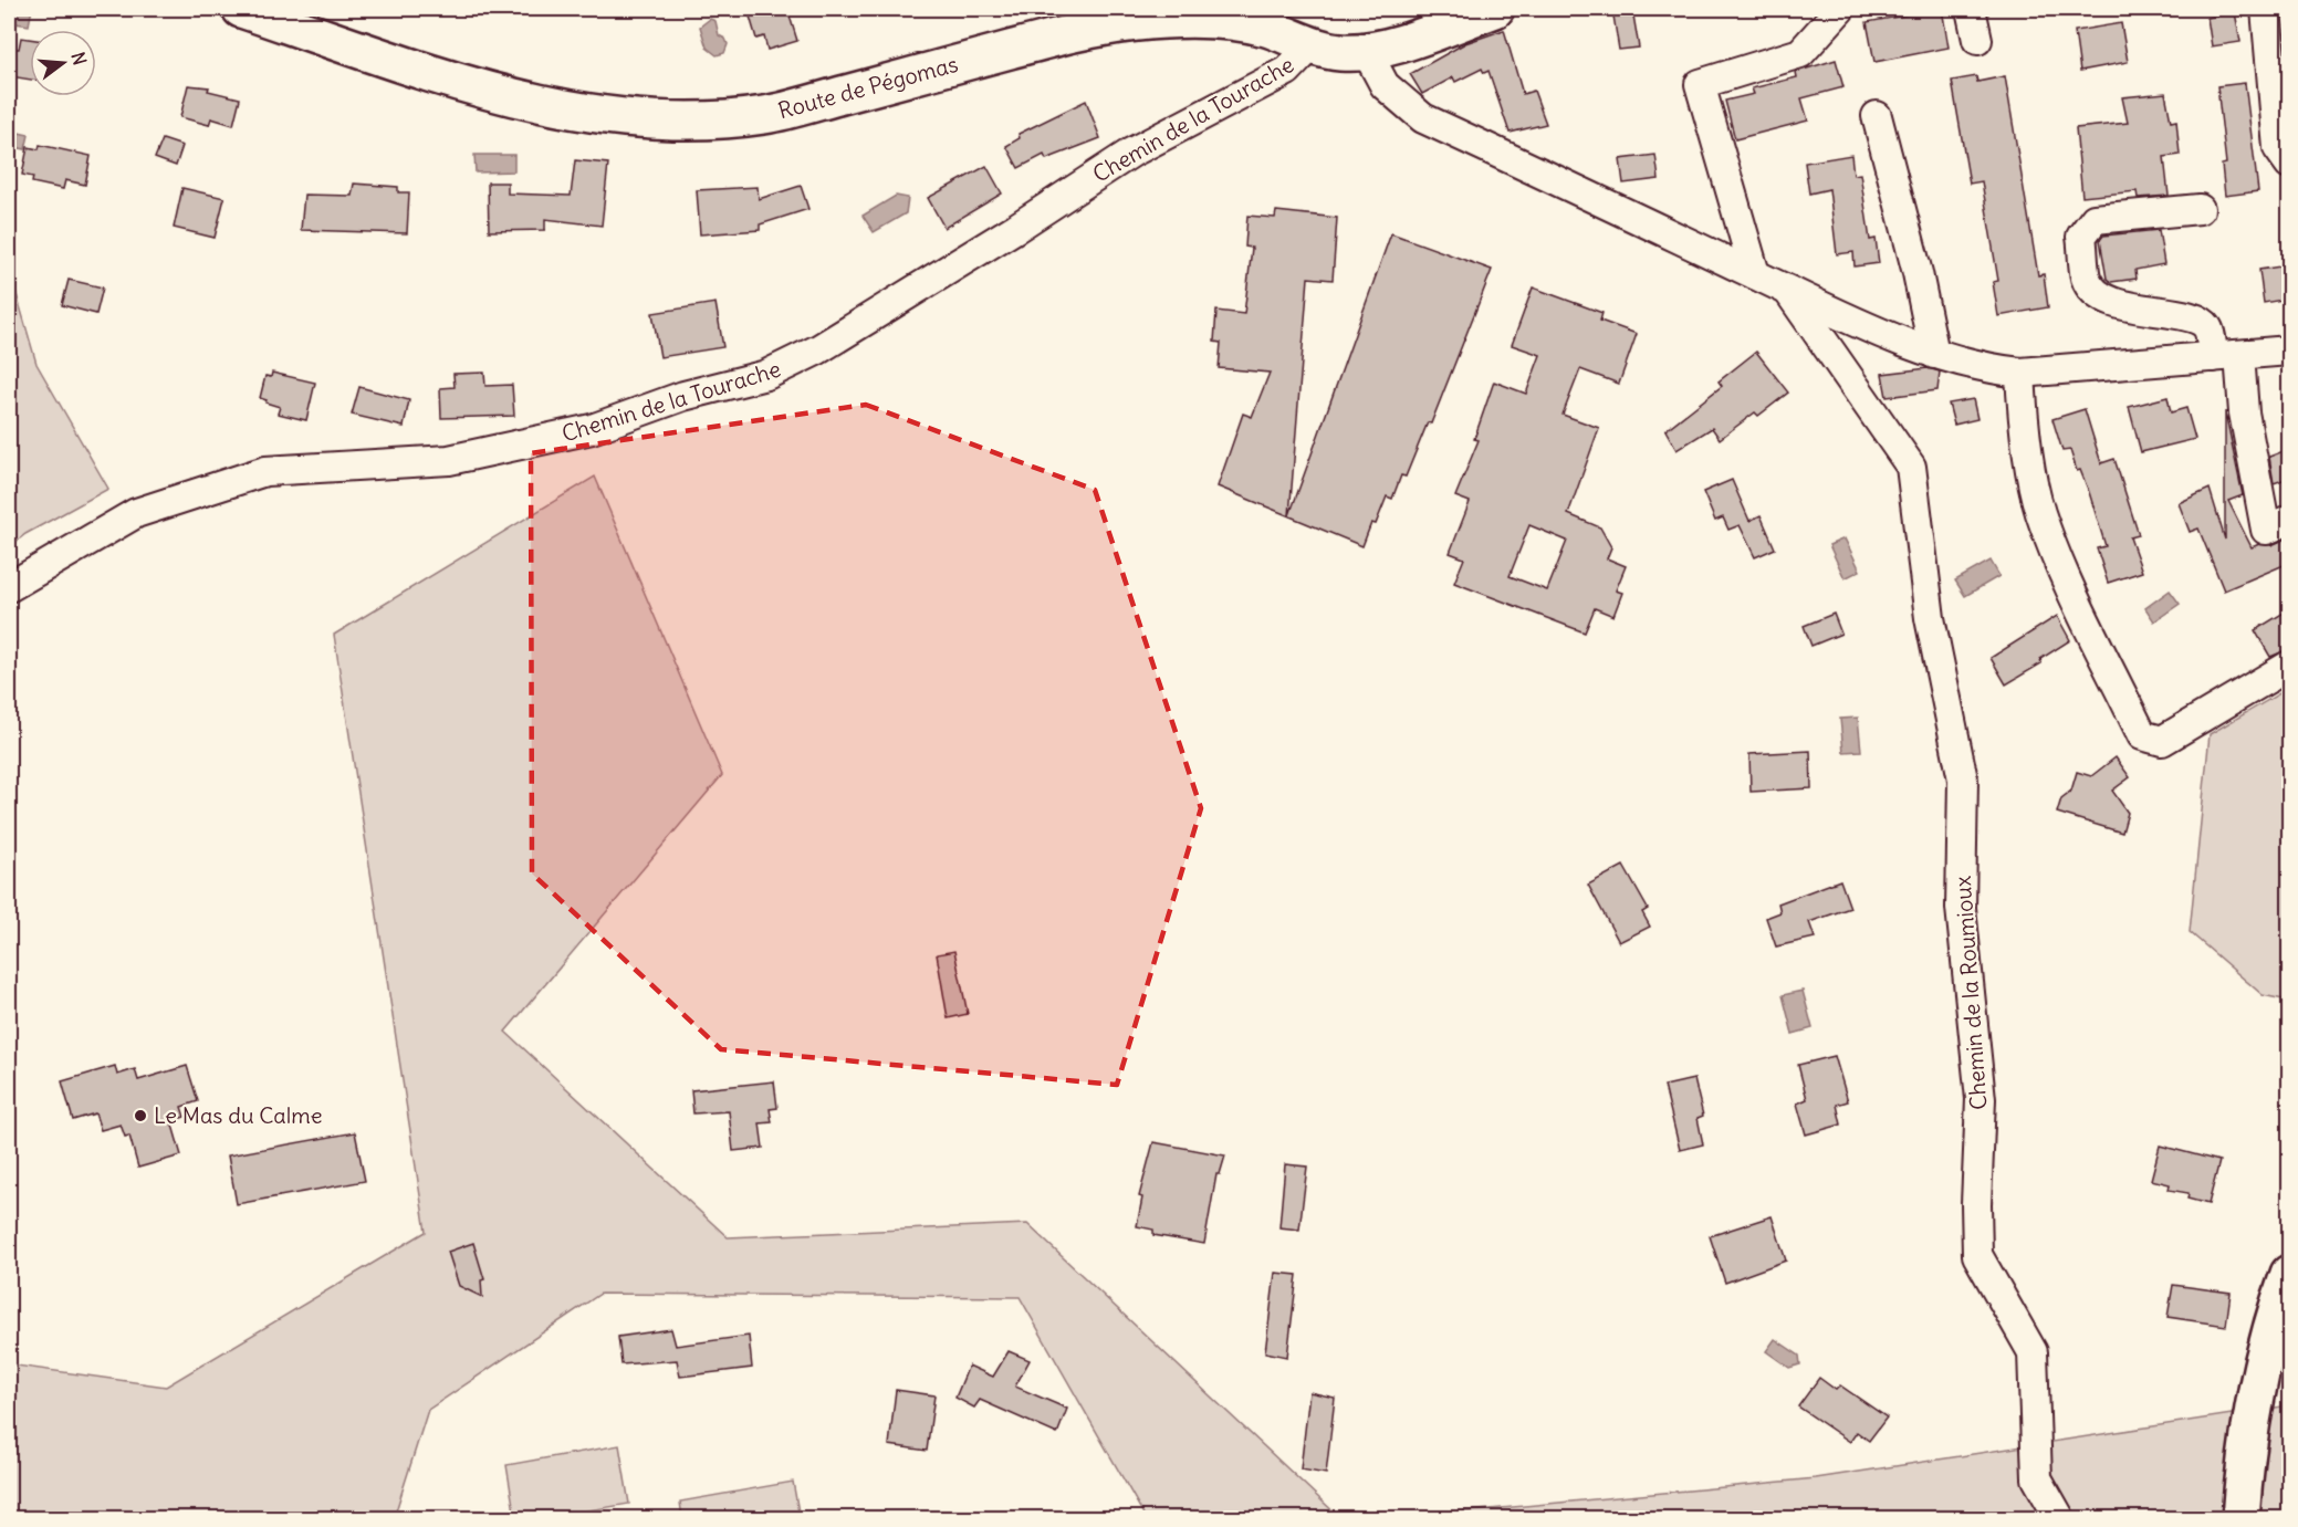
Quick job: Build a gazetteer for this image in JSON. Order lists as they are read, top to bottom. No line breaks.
{"streets":{"main road":["Route de Pégomas"],"street":["Chemin de la Tourache","Chemin de la Roumioux"]},"crossings":[["Route de Pégomas","Chemin de la Tourache"]],"places":["Le Mas du Calme"],"north":"right"}
